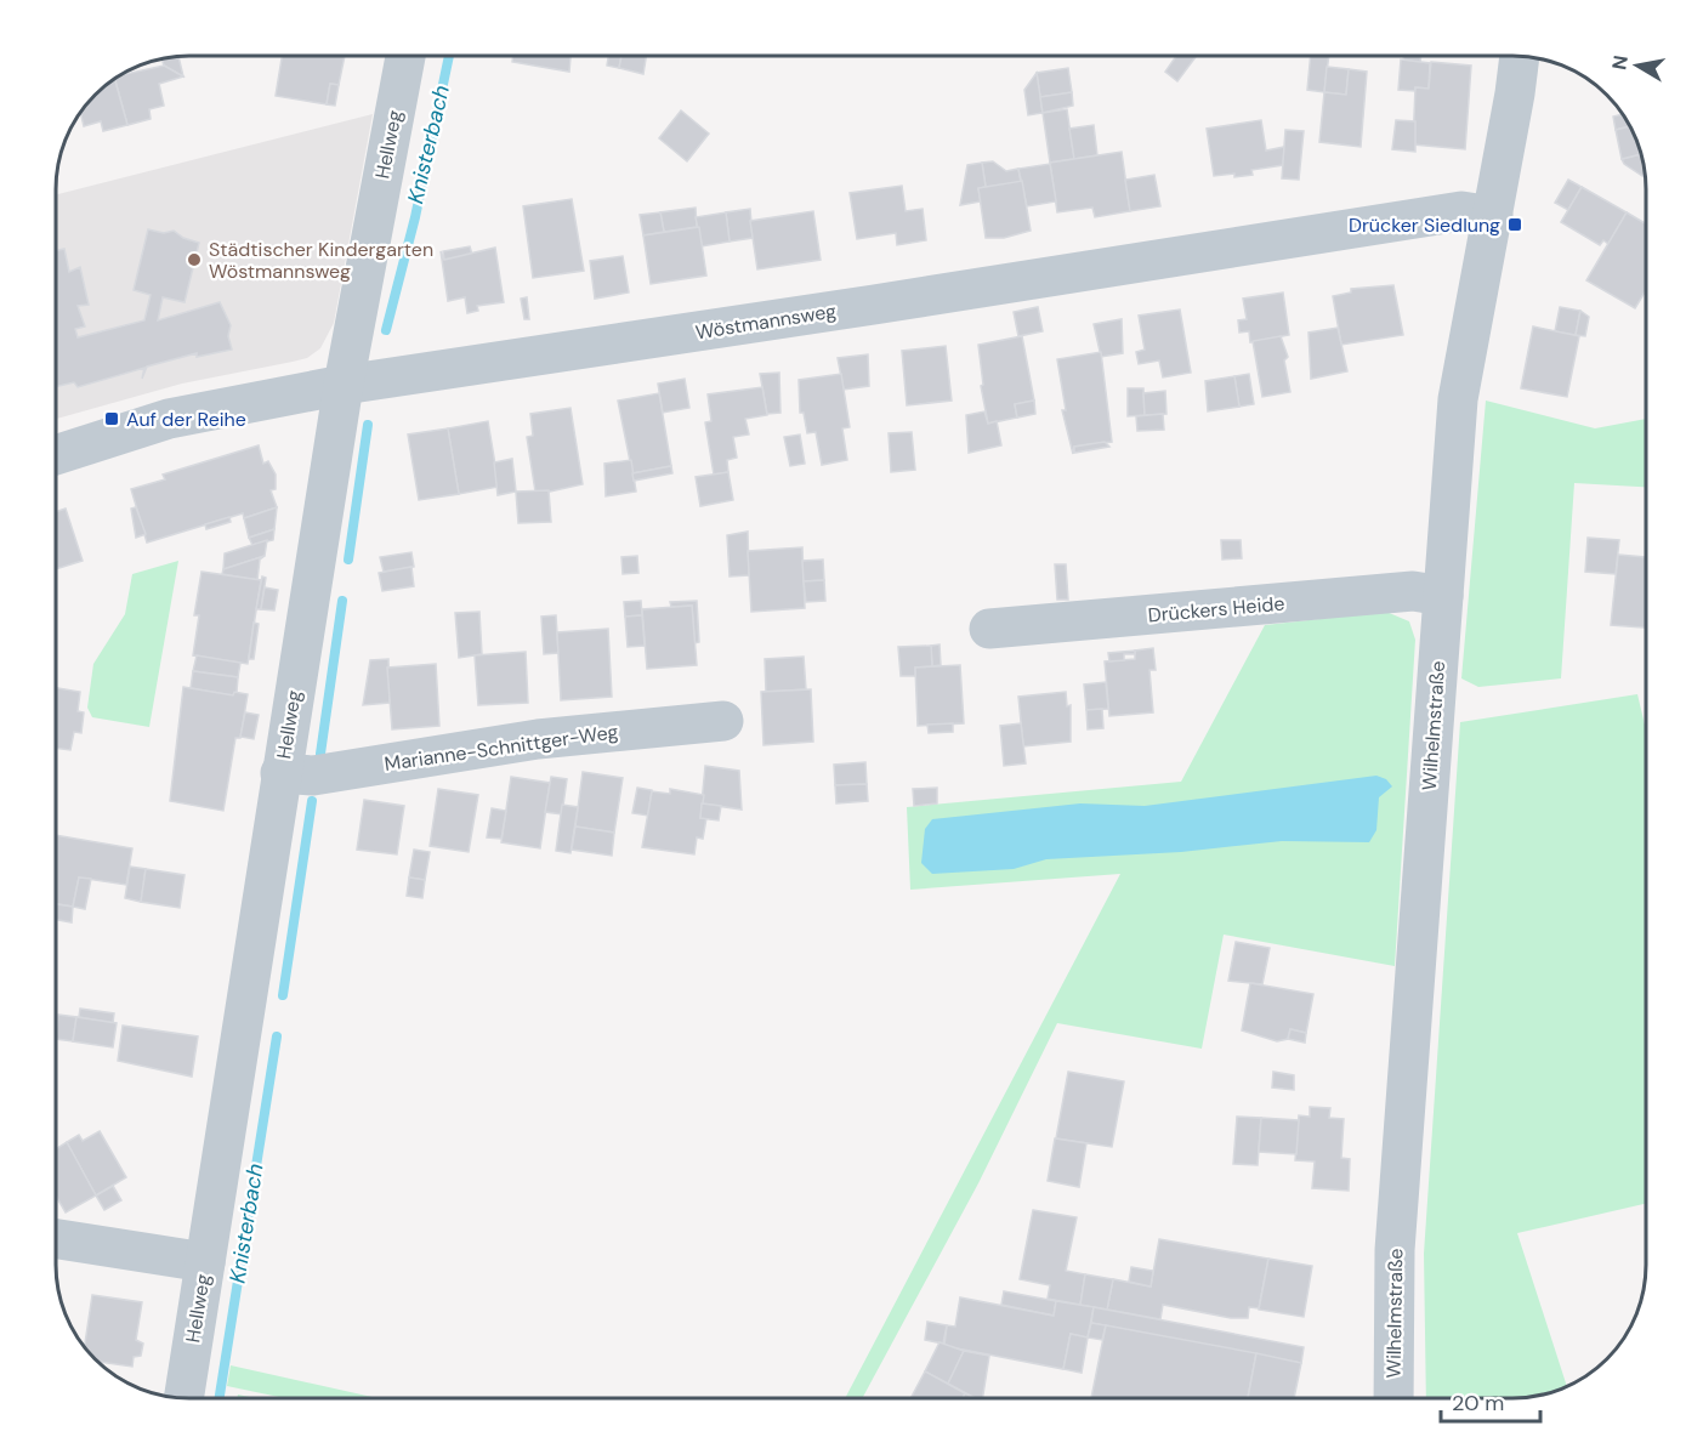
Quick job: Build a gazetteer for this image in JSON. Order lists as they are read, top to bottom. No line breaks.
{"streets":{"street":["Hellweg","Wöstmannsweg","Drückers Heide","Wilhelmstraße","Marianne-Schnittger-Weg"]},"crossings":[["Hellweg","Wöstmannsweg"],["Hellweg","Marianne-Schnittger-Weg"],["Wöstmannsweg","Wilhelmstraße"],["Drückers Heide","Wilhelmstraße"]],"water":["Knisterbach"],"places":{"transit":["Drücker Siedlung","Auf der Reihe"],"other":["Städtischer Kindergarten Wöstmannsweg"]},"scale_bar":"20 m","north":"left"}
